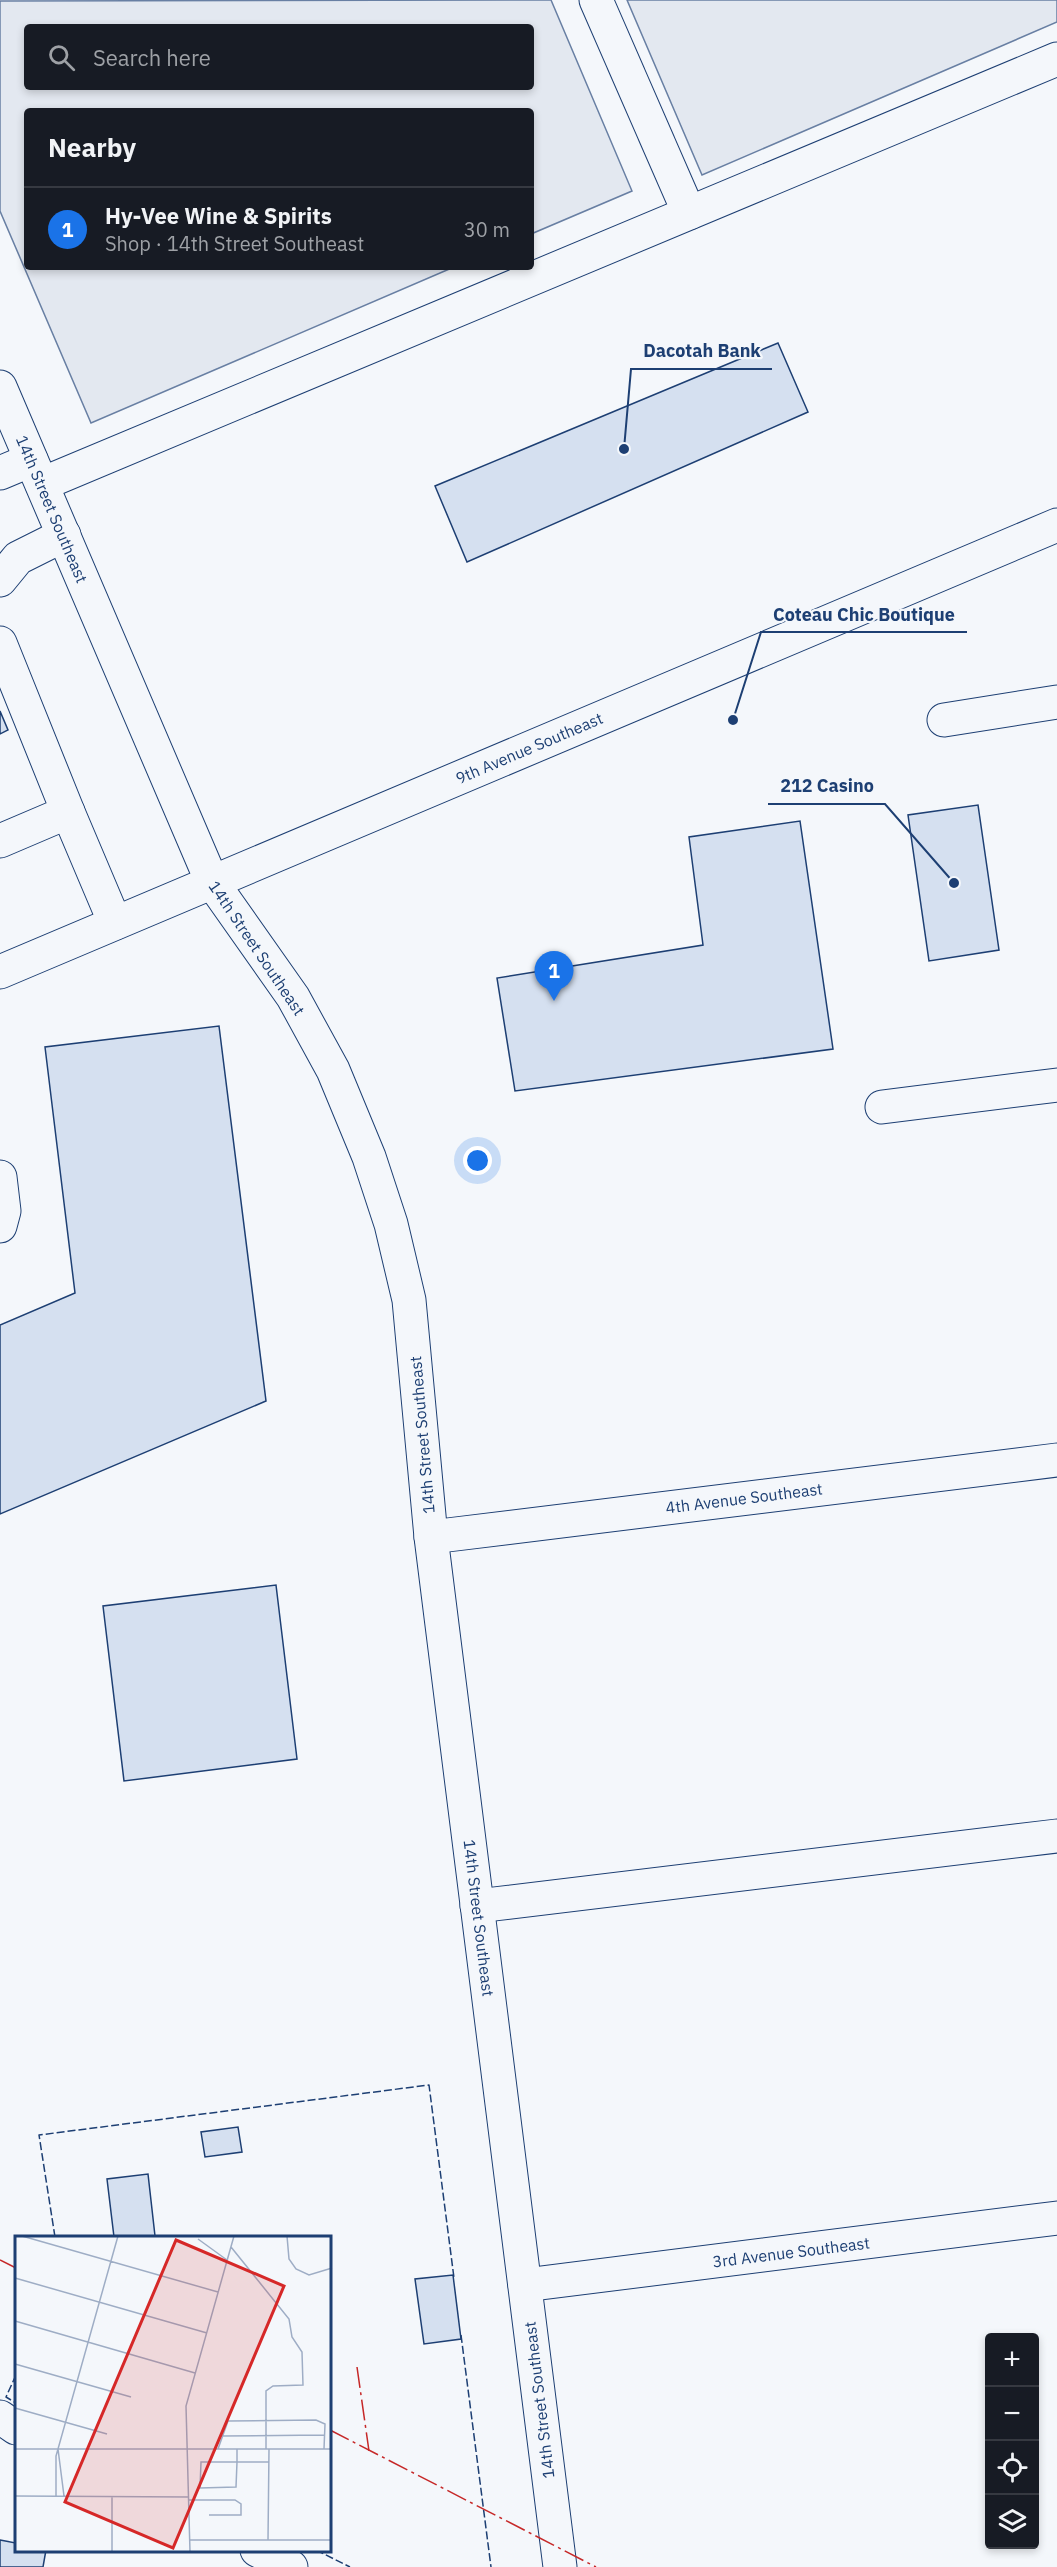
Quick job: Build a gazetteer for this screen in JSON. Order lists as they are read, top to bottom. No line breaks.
{"streets":{"street":["14th Street Southeast","9th Avenue Southeast","4th Avenue Southeast","3rd Avenue Southeast"]},"crossings":[["14th Street Southeast","9th Avenue Southeast"],["14th Street Southeast","4th Avenue Southeast"],["14th Street Southeast","3rd Avenue Southeast"]],"places":["Dacotah Bank","Coteau Chic Boutique","212 Casino"],"page":{"search":"Search here","heading":"Nearby","list":[{"mark":"1","name":"Hy-Vee Wine & Spirits","note":"Shop · 14th Street Southeast","value":"30 m"}],"pins":"1","map_buttons":["+","−"]}}
